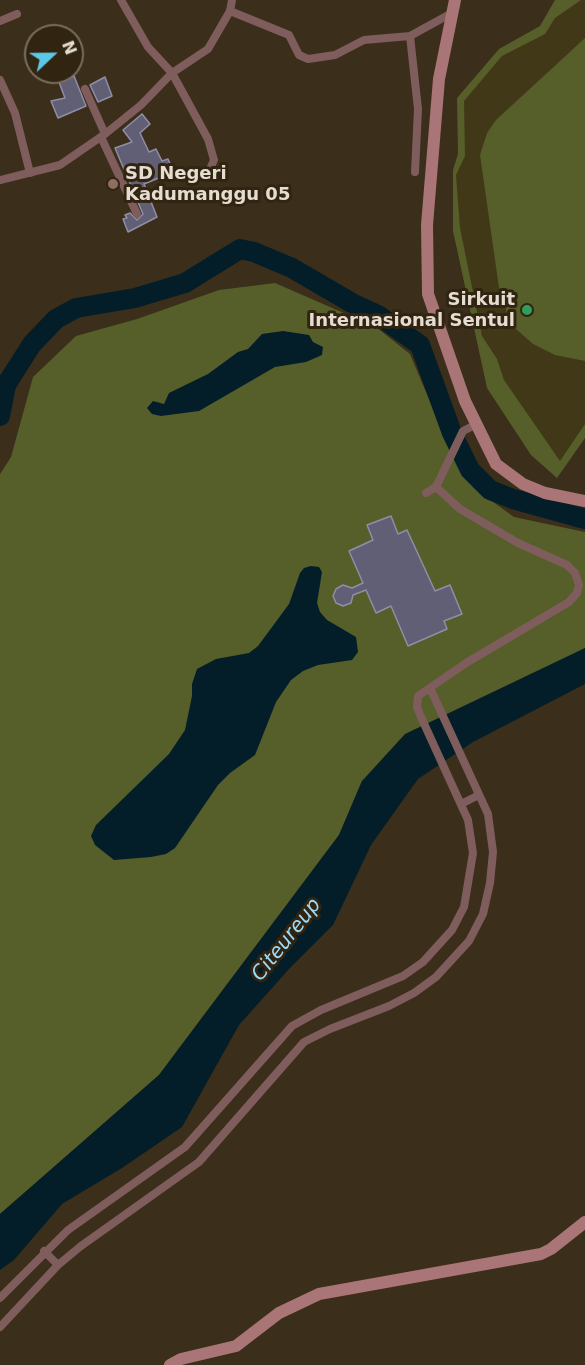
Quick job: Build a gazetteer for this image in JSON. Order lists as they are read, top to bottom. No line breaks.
{"water":["Citeureup"],"places":["SD Negeri Kadumanggu 05","Sirkuit Internasional Sentul"],"north":"right"}
